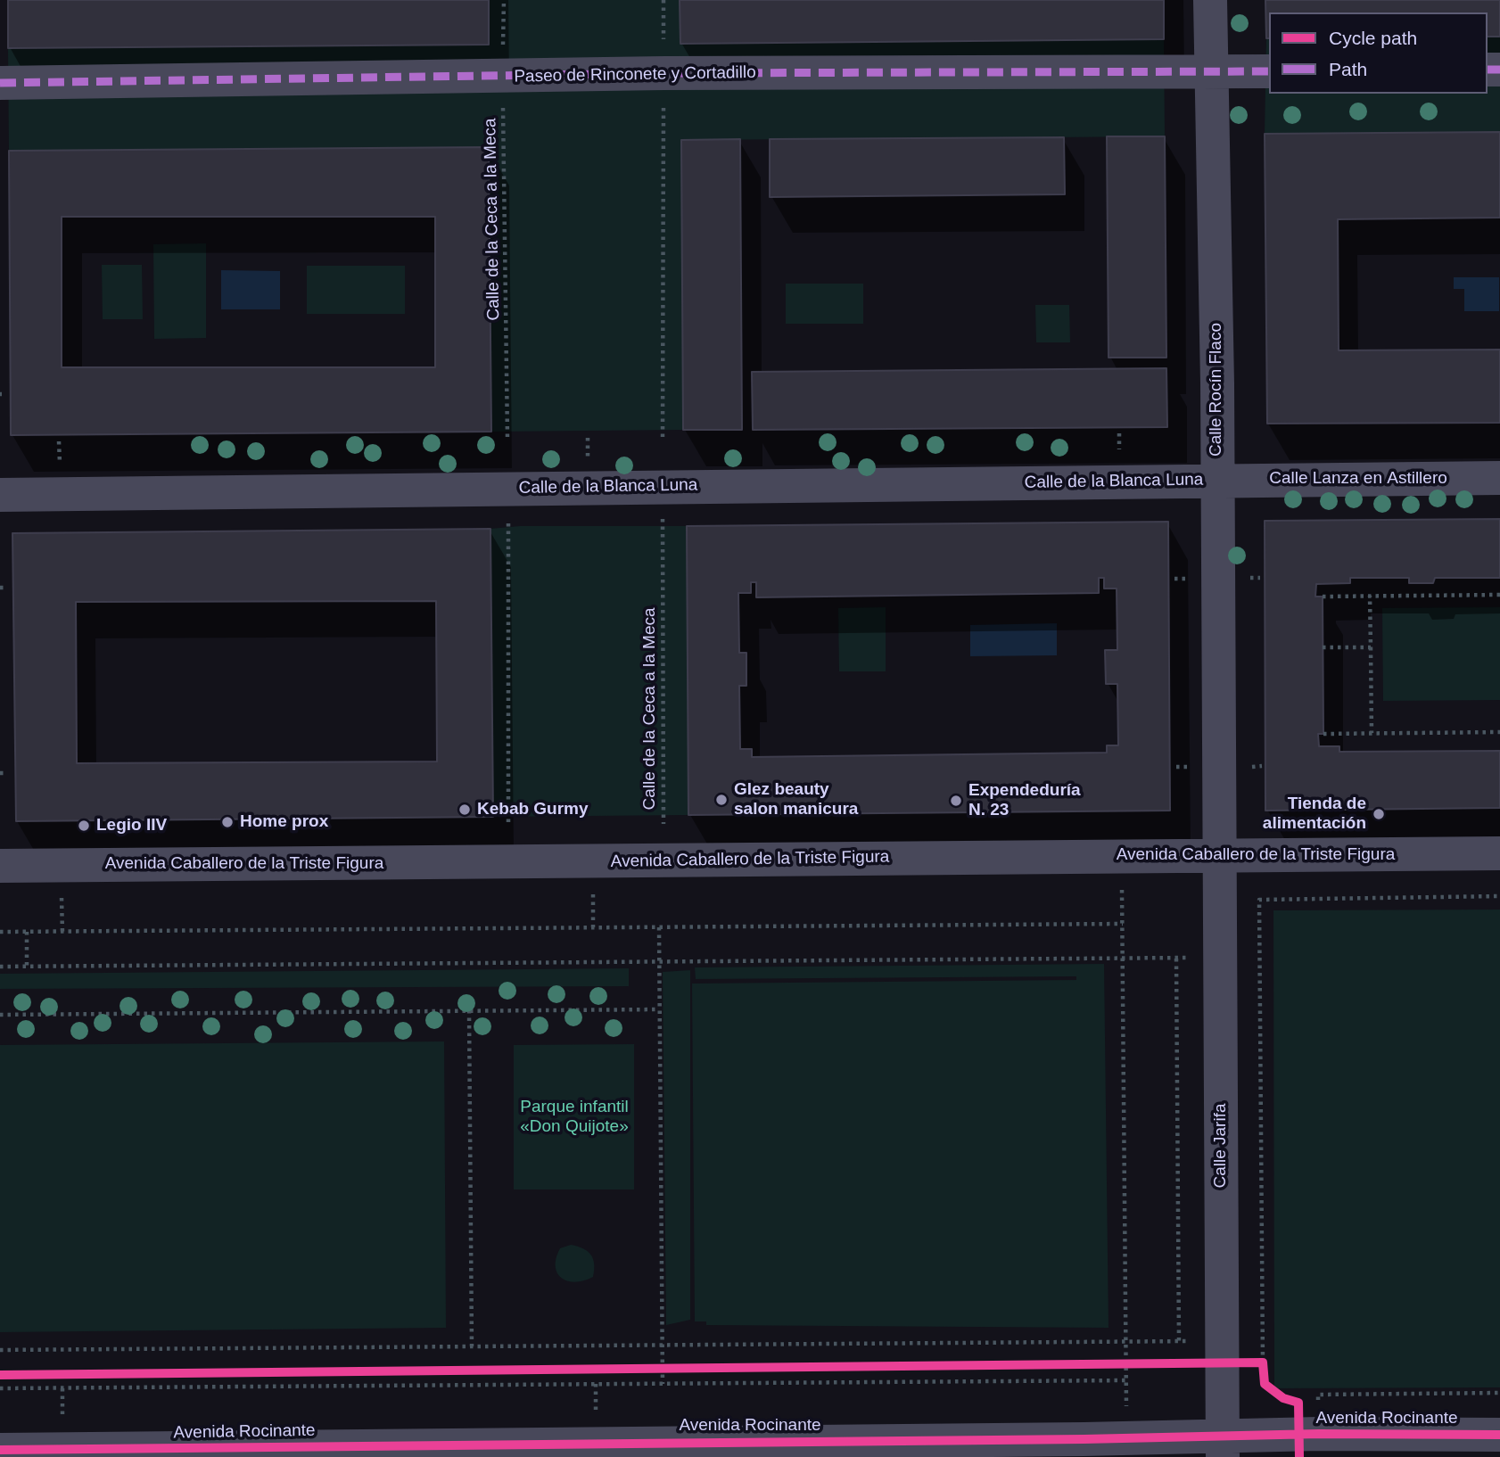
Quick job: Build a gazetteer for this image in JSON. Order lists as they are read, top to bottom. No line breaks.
{"streets":{"street":["Paseo de Rinconete y Cortadillo","Calle Rocín Flaco","Calle Lanza en Astillero","Calle de la Blanca Luna","Avenida Caballero de la Triste Figura","Calle Jarifa","Avenida Rocinante"],"path":["Calle de la Ceca a la Meca"]},"crossings":[["Paseo de Rinconete y Cortadillo","Calle de la Ceca a la Meca"],["Paseo de Rinconete y Cortadillo","Calle Rocín Flaco"],["Calle Rocín Flaco","Calle Lanza en Astillero"],["Calle Rocín Flaco","Calle de la Blanca Luna"],["Calle Rocín Flaco","Avenida Caballero de la Triste Figura"],["Calle Rocín Flaco","Calle Jarifa"],["Calle Lanza en Astillero","Calle de la Blanca Luna"],["Avenida Caballero de la Triste Figura","Calle Jarifa"],["Calle Jarifa","Avenida Rocinante"]],"parks":["Parque infantil «Don Quijote»"],"places":["Glez beauty salon manicura","Expendeduría N. 23","Kebab Gurmy","Tienda de alimentación","Home prox","Legio IIV"],"legend":["Cycle path","Path"]}
